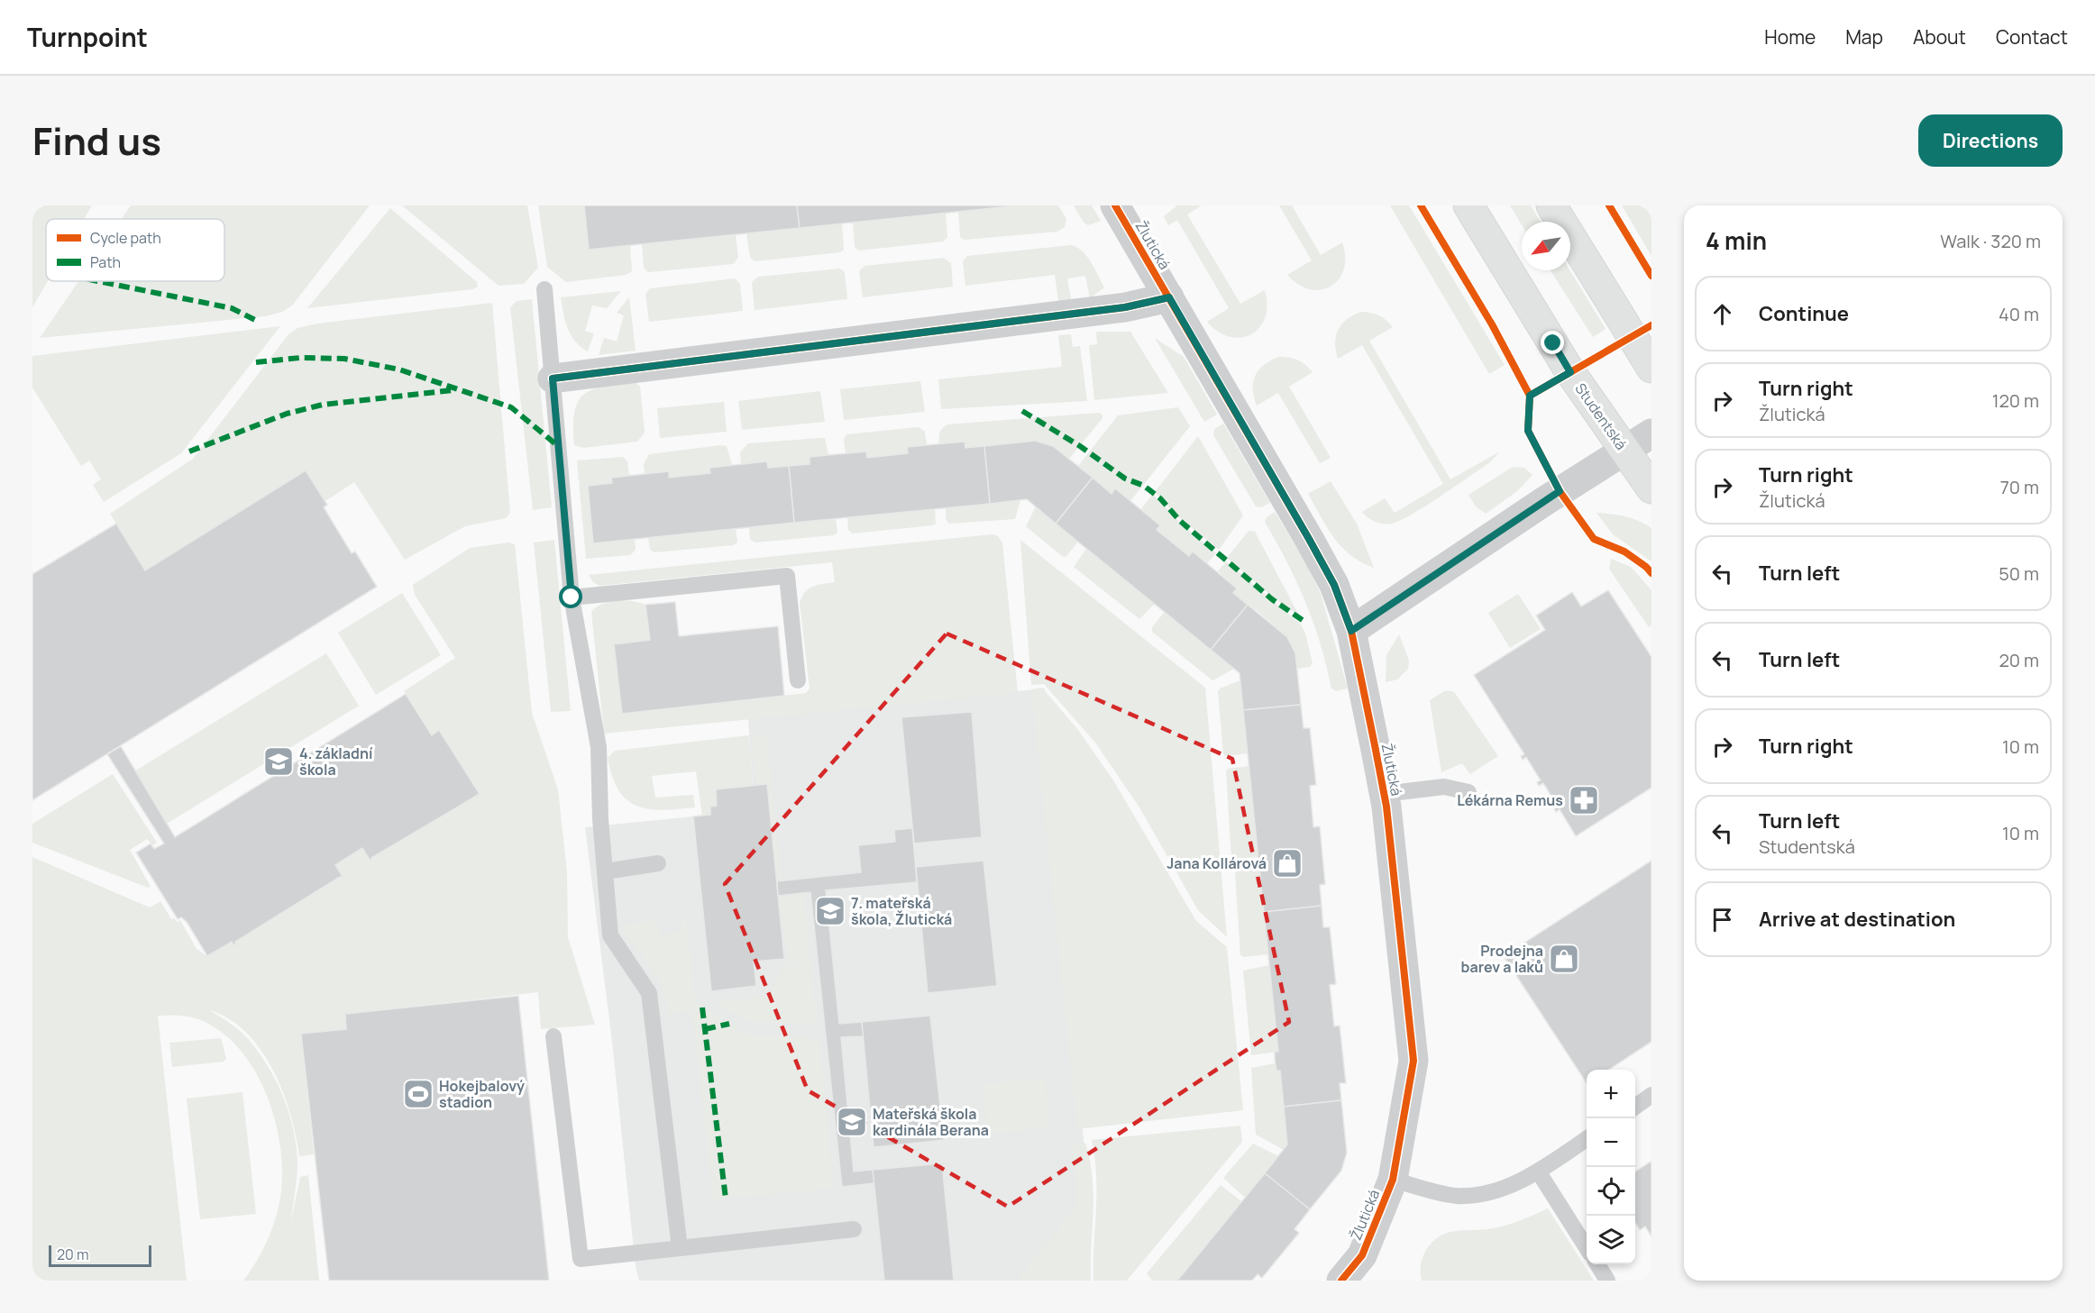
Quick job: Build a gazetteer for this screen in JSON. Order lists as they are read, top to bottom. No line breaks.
{"streets":{"main road":["Studentská"],"street":["Žlutická"]},"places":{"school or university":["4. základní škola","7. mateřská škola, Žlutická","Mateřská škola kardinála Berana"],"pharmacy":["Lékárna Remus"],"shop":["Jana Kollárová","Prodejna barev a laků"],"sports":["Hokejbalový stadion"]},"legend":["Cycle path","Path"],"scale_bar":"20 m","north":"bottom left","page":{"header":"Turnpoint","nav":["Home","Map","About","Contact"],"title":"Find us","buttons":"Directions","heading":["4 min","Walk · 320 m"],"list":[["Continue","40 m"],["Turn right","Žlutická","120 m"],["Turn right","Žlutická","70 m"],["Turn left","50 m"],["Turn left","20 m"],["Turn right","10 m"],["Turn left","Studentská","10 m"],"Arrive at destination"],"map_buttons":["+","−"],"scale":"20 m"}}
